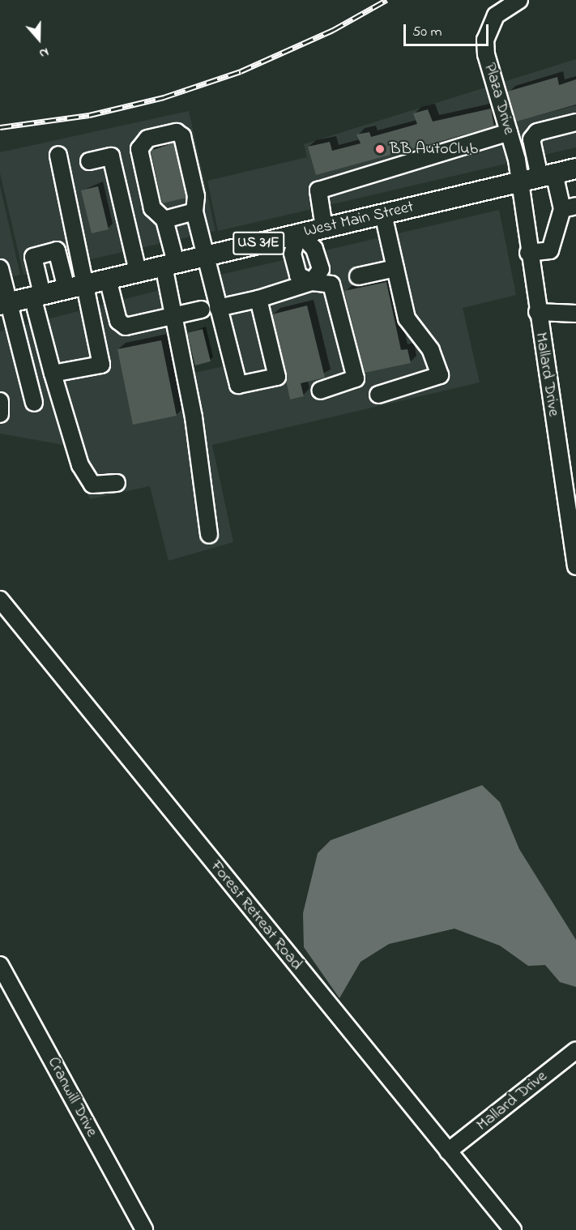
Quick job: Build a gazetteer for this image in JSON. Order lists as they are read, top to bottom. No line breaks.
{"streets":{"main road":["West Main Street","US 31E"],"street":["Plaza Drive","Mallard Drive","Forest Retreat Road","Cranwill Drive"]},"crossings":[["Plaza Drive","West Main Street"],["Plaza Drive","Mallard Drive"],["West Main Street","Mallard Drive"],["Mallard Drive","Forest Retreat Road"]],"places":["BB AutoClub"],"scale_bar":"50 m","north":"bottom"}
